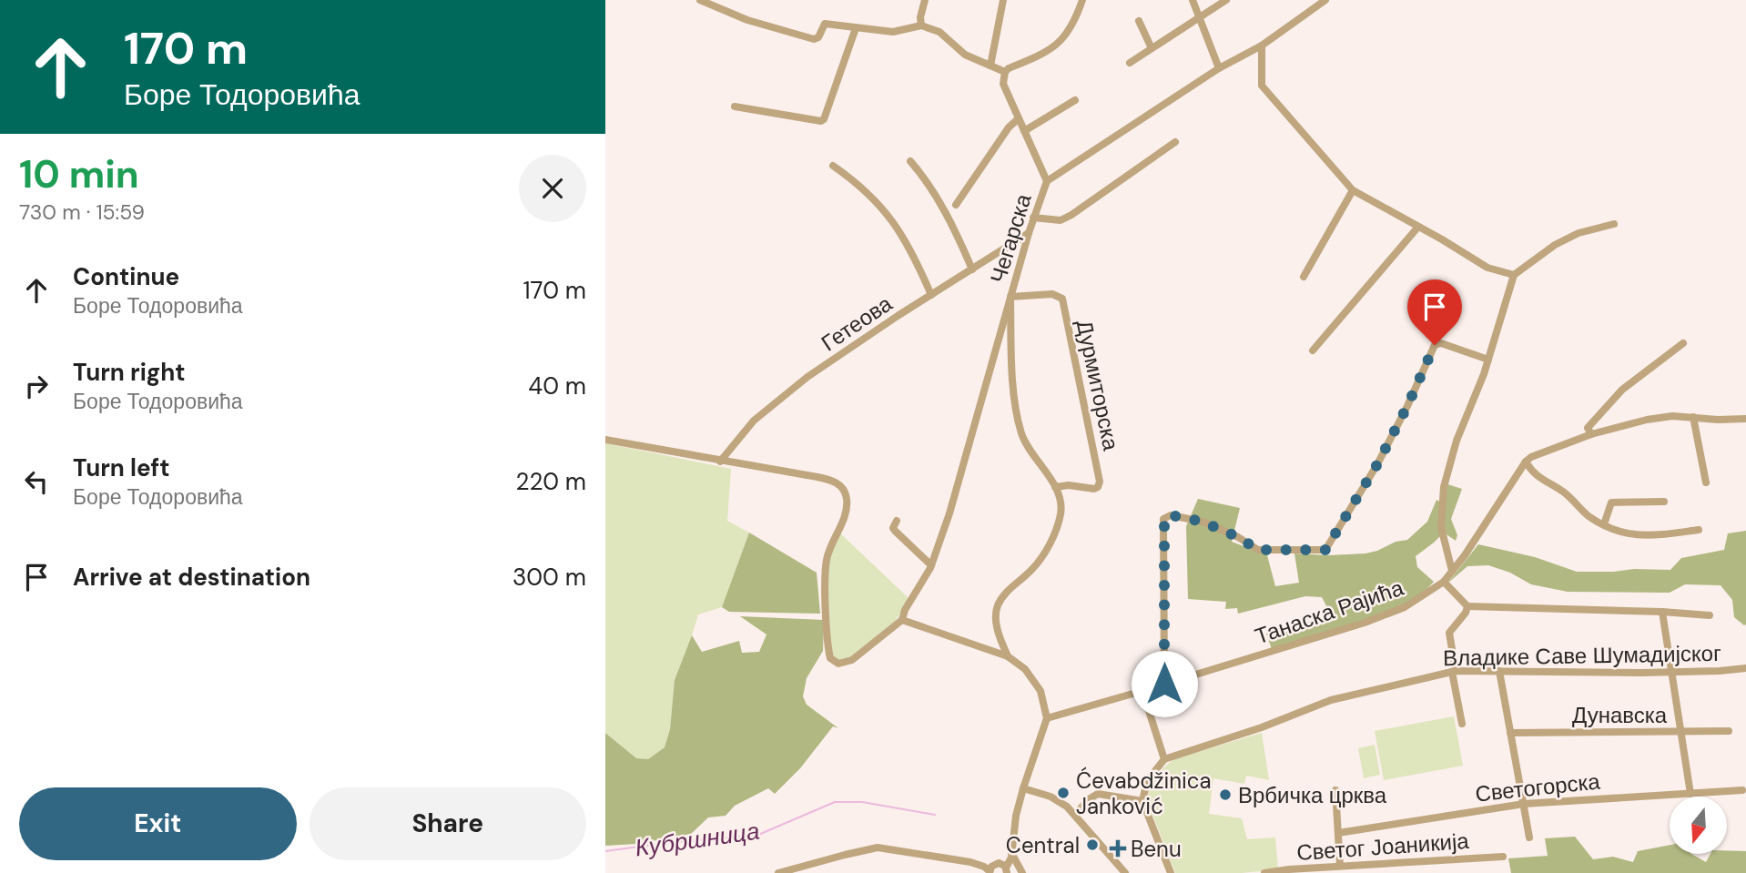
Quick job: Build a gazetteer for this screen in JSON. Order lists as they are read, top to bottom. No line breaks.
{"streets":{"street":["Чегарска","Гетеова","Дурмиторска","Танаска Рајића","Владике Саве Шумадијског","Дунавска","Светогорска","Светог Јоаникија"]},"crossings":[["Чегарска","Гетеова"],["Чегарска","Дурмиторска"]],"water":["Кубршница"],"places":{"other":["Ćevabdžinica Janković","Врбичка црква","Central"],"health":["Benu"]},"north":"bottom","page":{"turn":["170 m","Боре Тодоровића"],"heading":["10 min","730 m · 15:59"],"list":[{"name":"Continue","note":"Боре Тодоровића","value":"170 m"},{"name":"Turn right","note":"Боре Тодоровића","value":"40 m"},{"name":"Turn left","note":"Боре Тодоровића","value":"220 m"},{"name":"Arrive at destination","value":"300 m"}],"buttons":["Exit","Share"]}}
